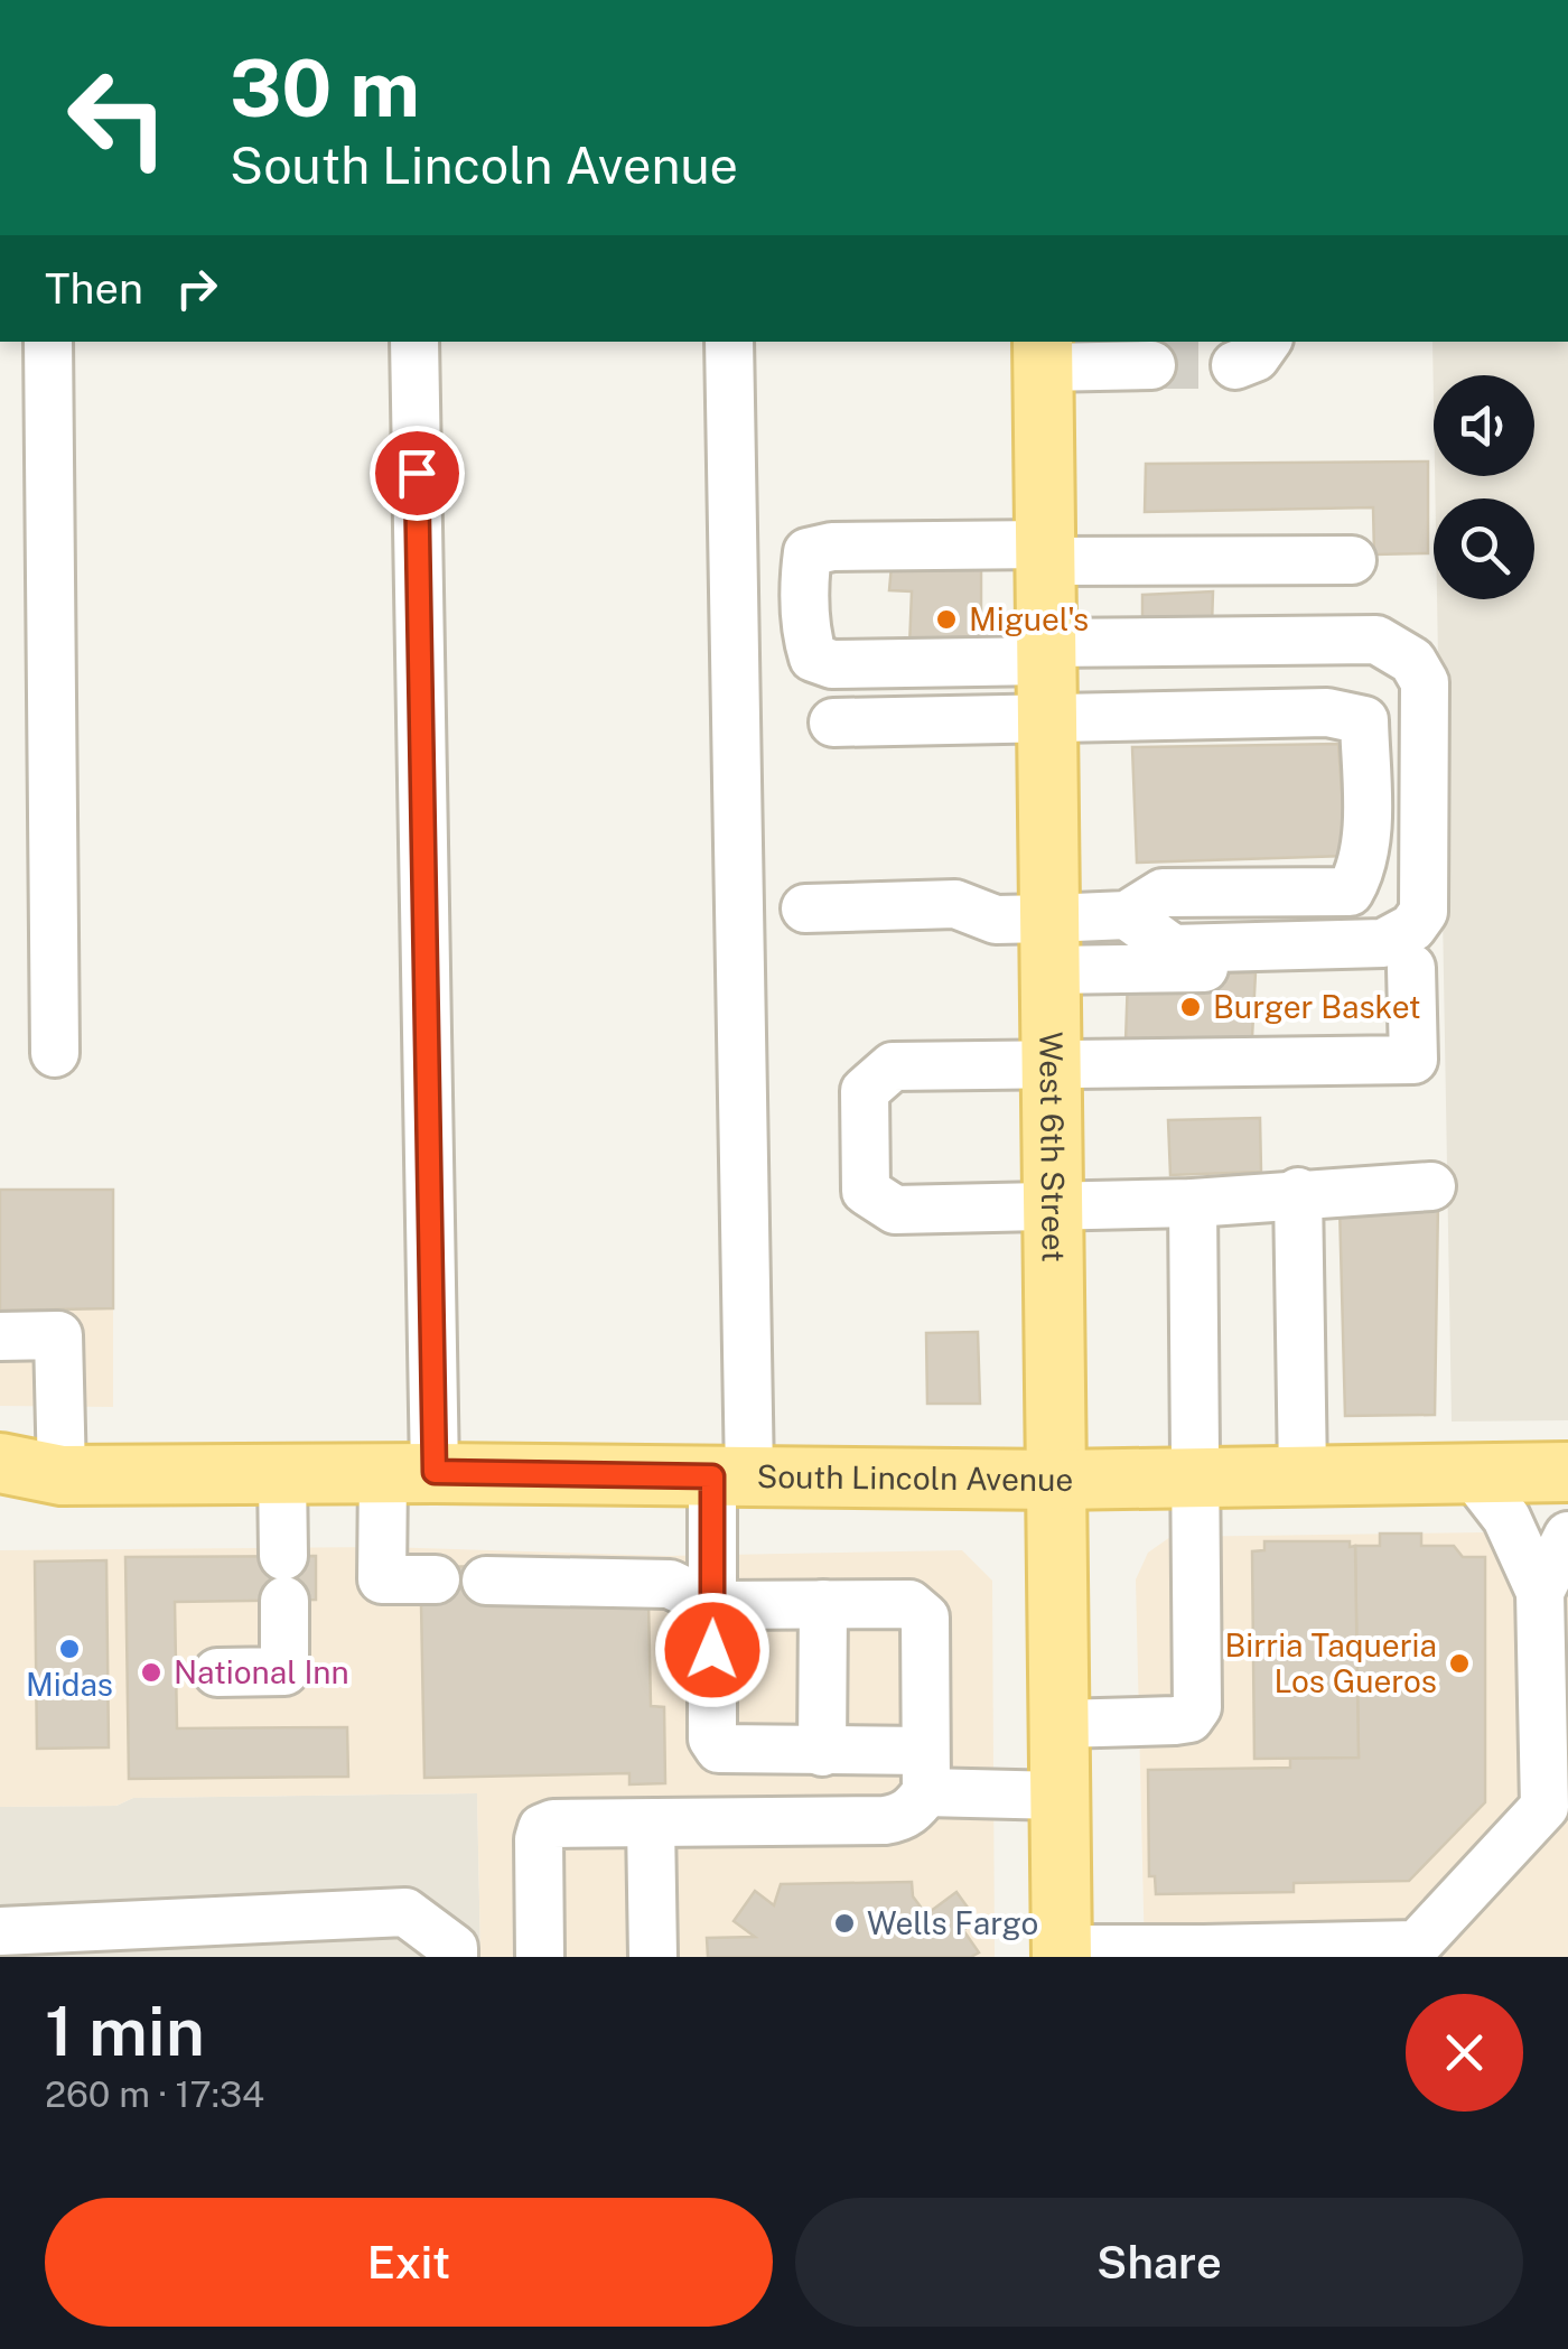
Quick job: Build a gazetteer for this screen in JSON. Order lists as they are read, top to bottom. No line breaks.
{"streets":{"main road":["West 6th Street","South Lincoln Avenue"]},"crossings":[["West 6th Street","South Lincoln Avenue"]],"places":["Miguel's","Burger Basket","Midas","Birria Taqueria Los Gueros","National Inn","Wells Fargo"],"page":{"turn":["30 m","South Lincoln Avenue"],"then":"Then","heading":["1 min","260 m · 17:34"],"buttons":["Exit","Share"]}}
